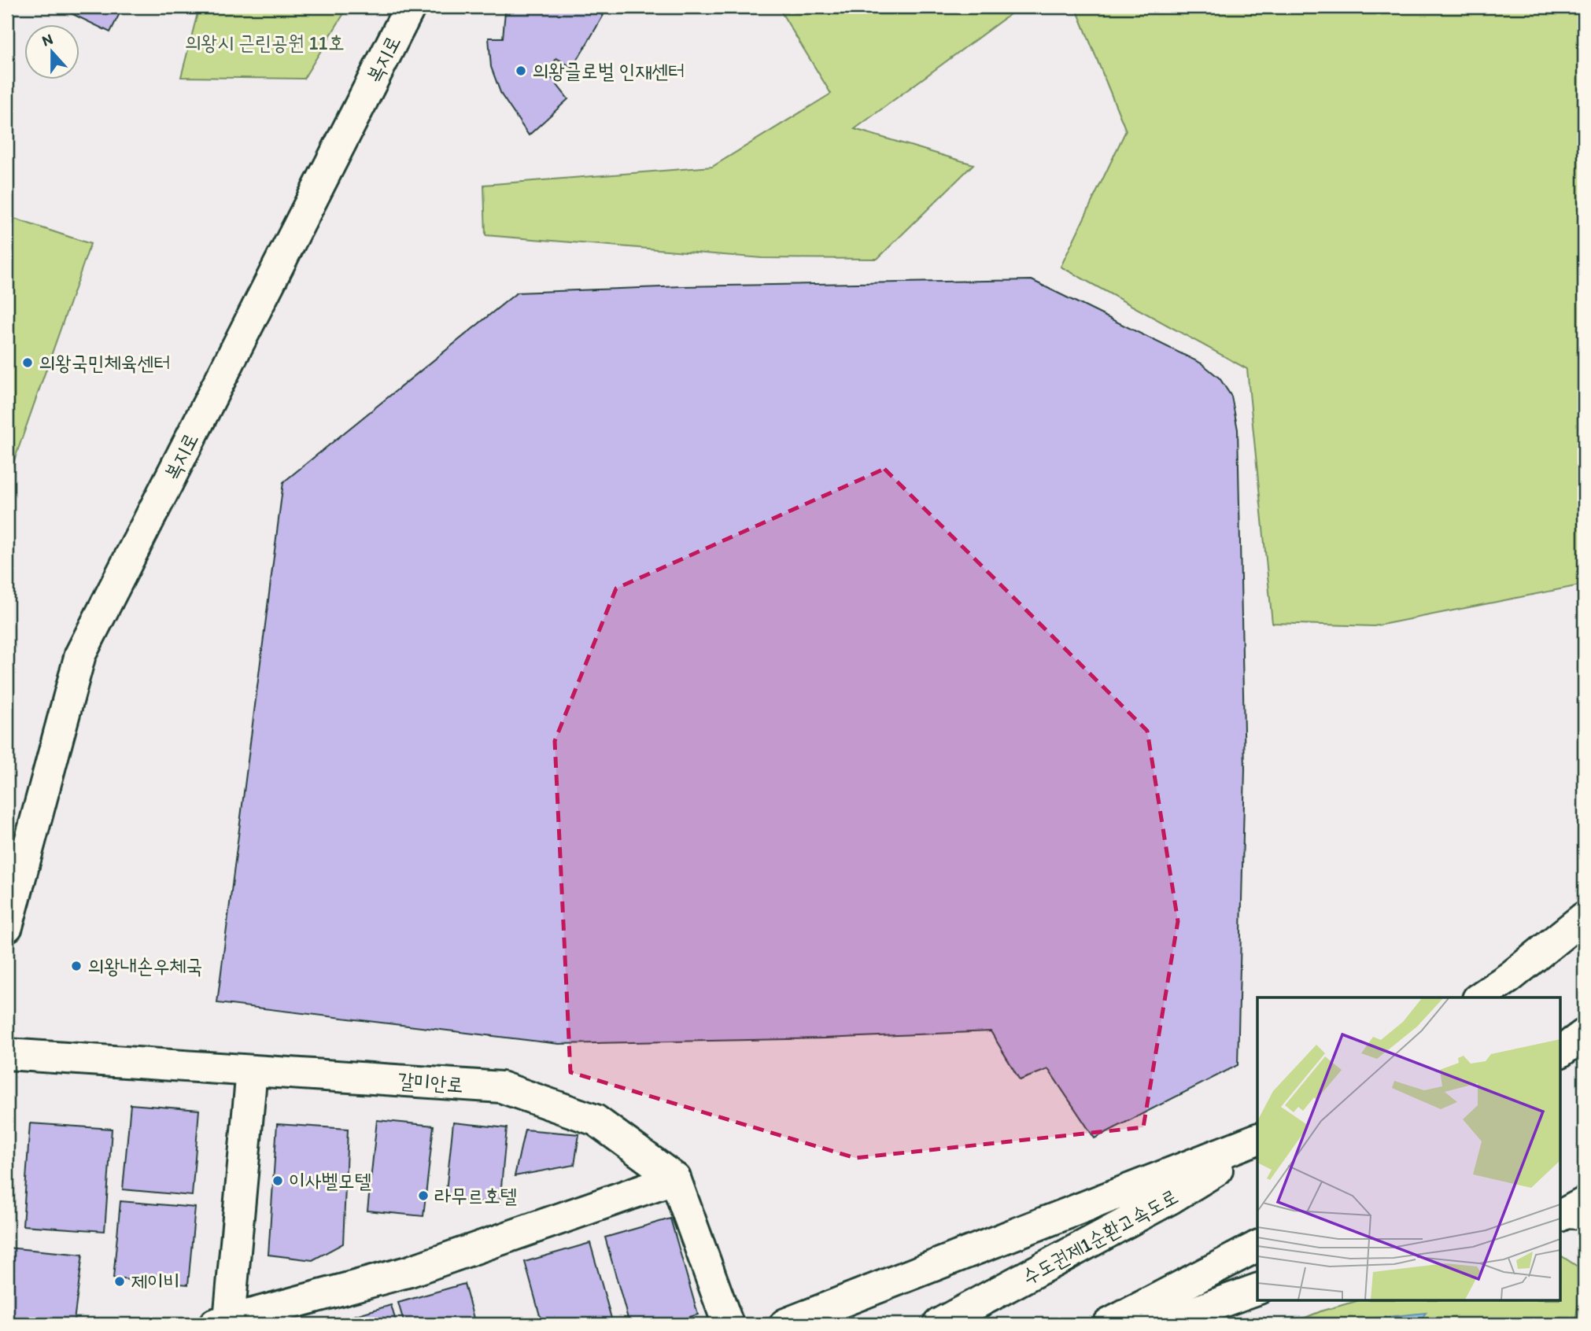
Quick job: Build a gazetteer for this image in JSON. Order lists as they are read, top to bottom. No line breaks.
{"streets":{"main road":["복지로","갈미안로","수도권제1순환고속도로"]},"parks":["의왕시 근린공원 11호"],"places":["의왕글로벌 인재센터","의왕국민체육센터","의왕내손우체국","이사벨모텔","라무르호텔","제이비"],"north":"top"}
